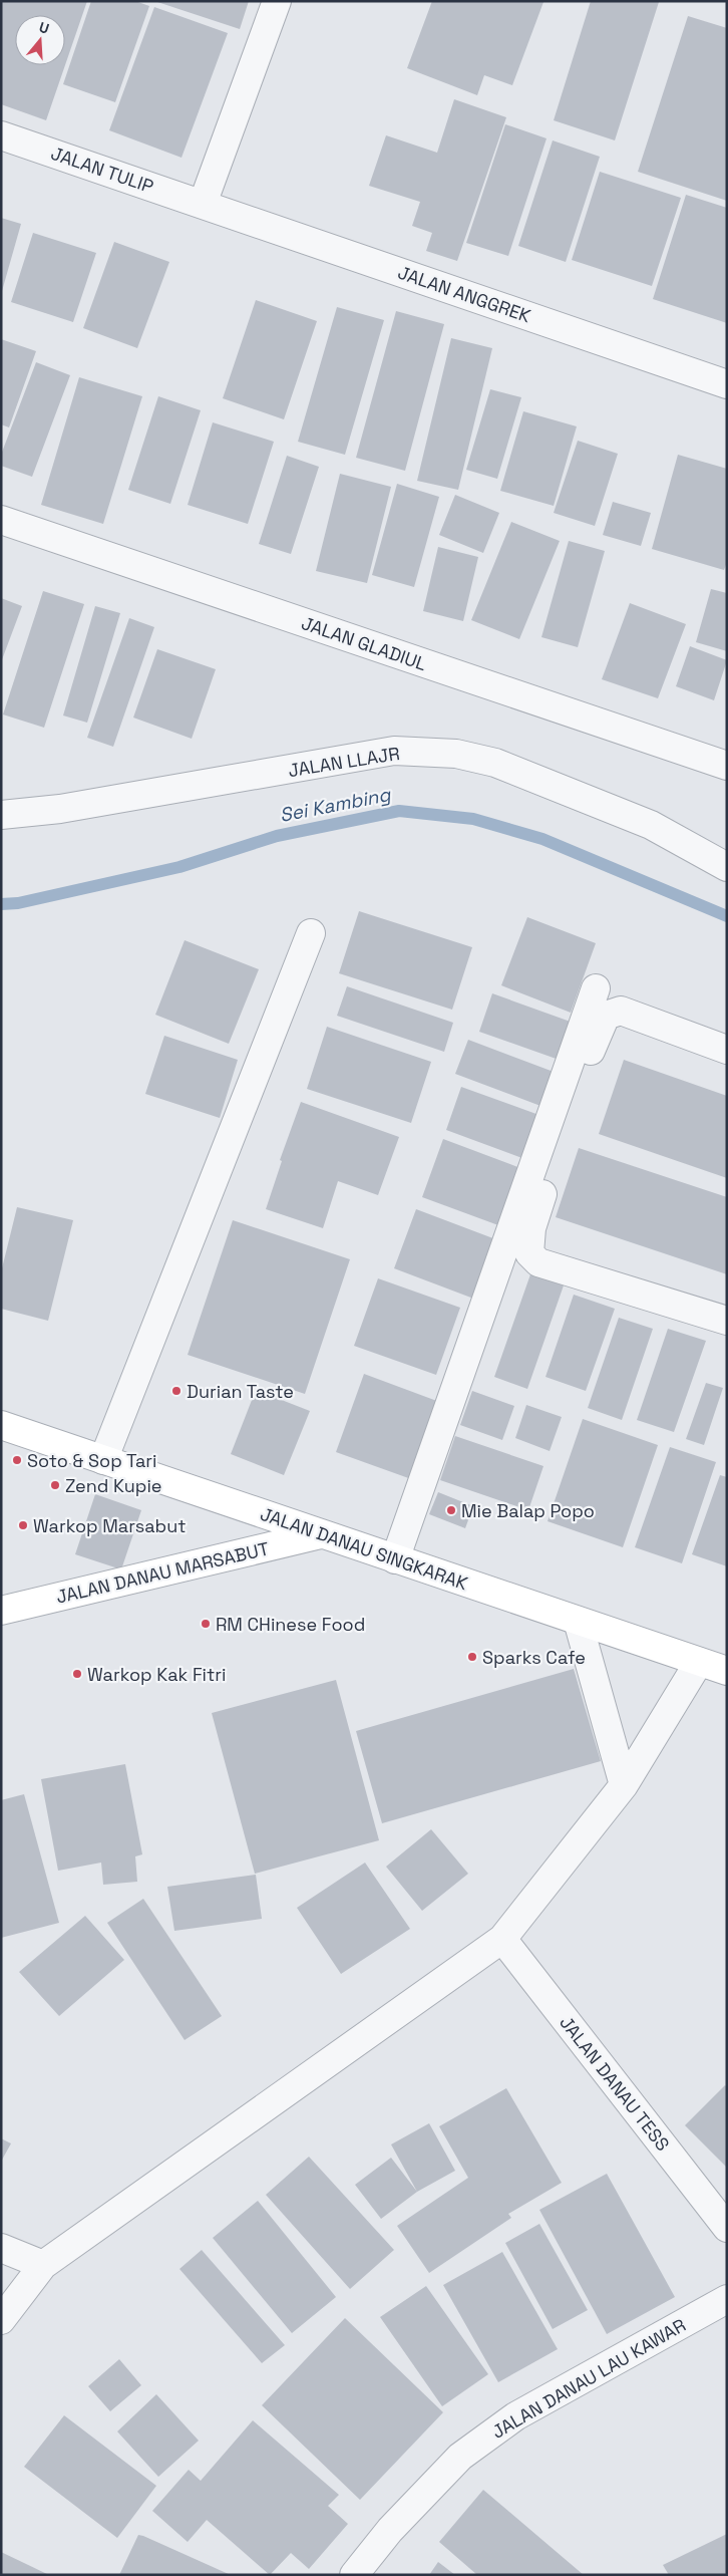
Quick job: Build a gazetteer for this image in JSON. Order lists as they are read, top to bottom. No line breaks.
{"streets":{"street":["JALAN TULIP","JALAN ANGGREK","JALAN GLADIUL","JALAN LLAJR","JALAN DANAU SINGKARAK","JALAN DANAU MARSABUT","JALAN DANAU TESS","JALAN DANAU LAU KAWAR"]},"crossings":[["JALAN TULIP","JALAN ANGGREK"],["JALAN DANAU SINGKARAK","JALAN DANAU MARSABUT"]],"water":["Sei Kambing"],"places":["Durian Taste","Soto & Sop Tari","Zend Kupie","Mie Balap Popo","Warkop Marsabut","RM CHinese Food","Sparks Cafe","Warkop Kak Fitri"],"north":"top"}
